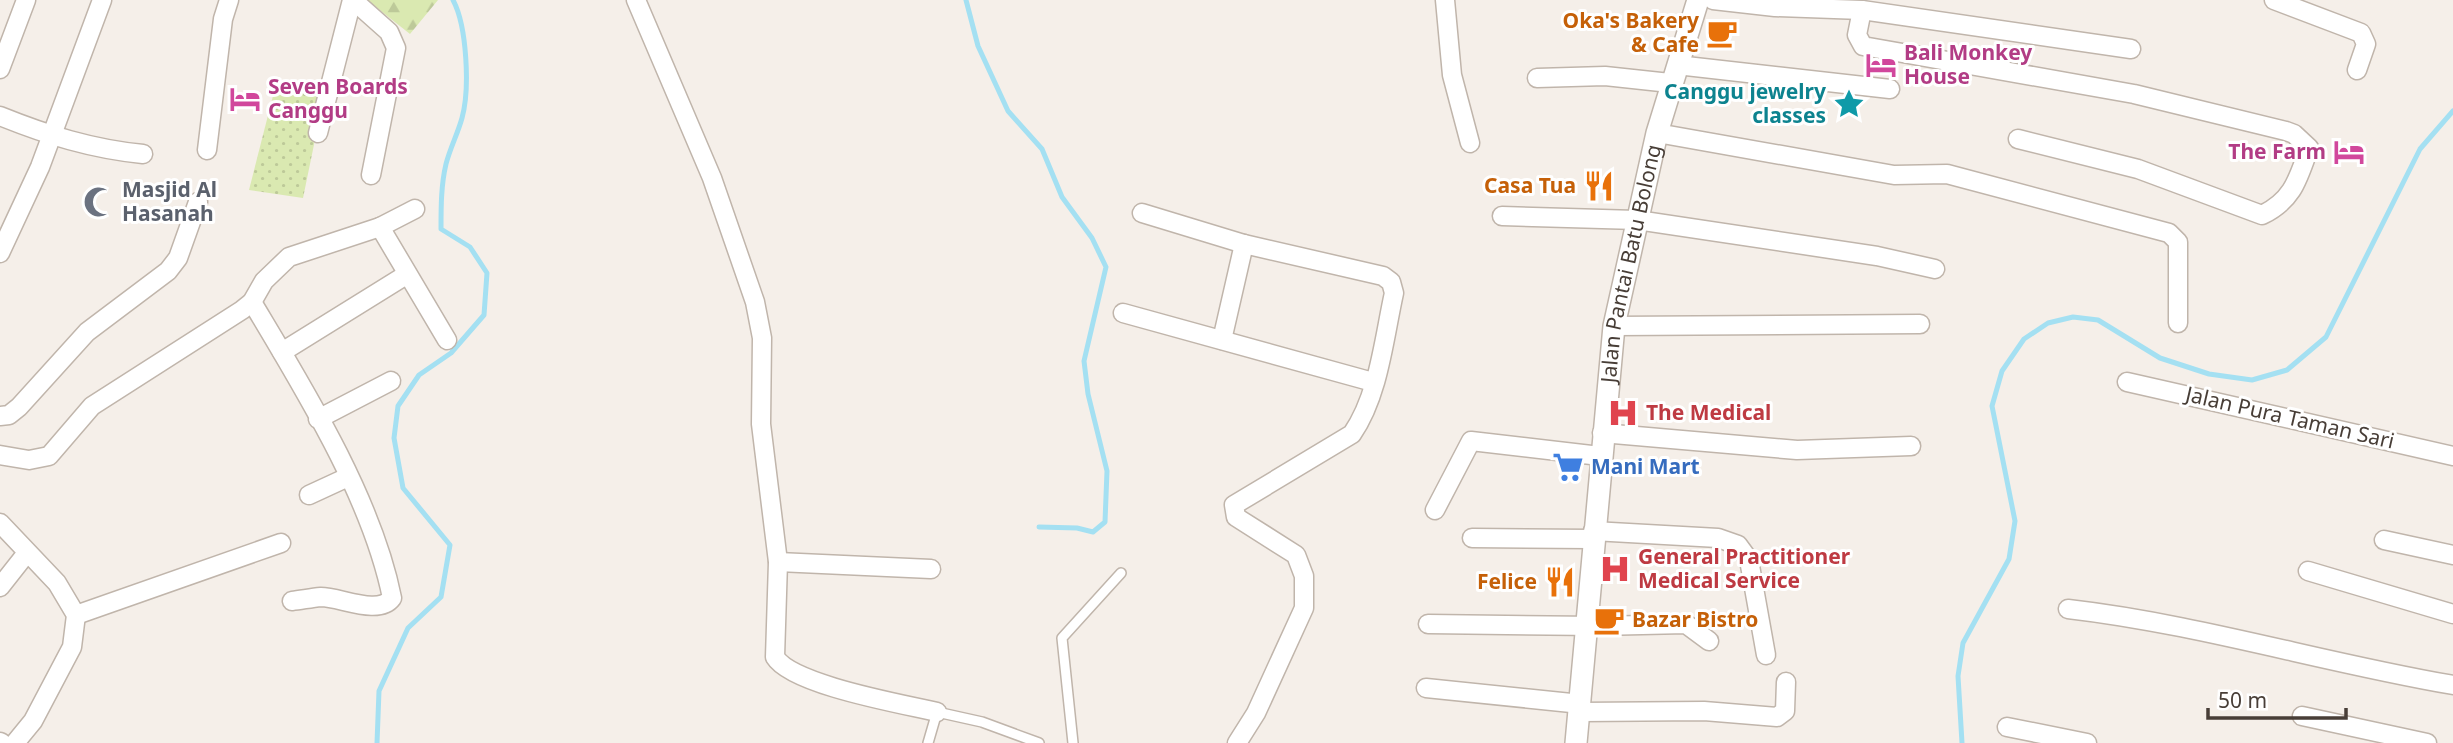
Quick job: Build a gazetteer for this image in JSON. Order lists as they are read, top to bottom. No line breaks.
{"streets":{"street":["Jalan Pantai Batu Bolong","Jalan Pura Taman Sari"]},"places":{"cafe":["Oka's Bakery & Cafe","Bazar Bistro"],"hotel":["Bali Monkey House","Seven Boards Canggu","The Farm"],"place":["Canggu jewelry classes"],"restaurant":["Casa Tua","Felice"],"mosque":["Masjid Al Hasanah"],"hospital":["The Medical","General Practitioner Medical Service"],"supermarket":["Mani Mart"]},"scale_bar":"50 m"}
